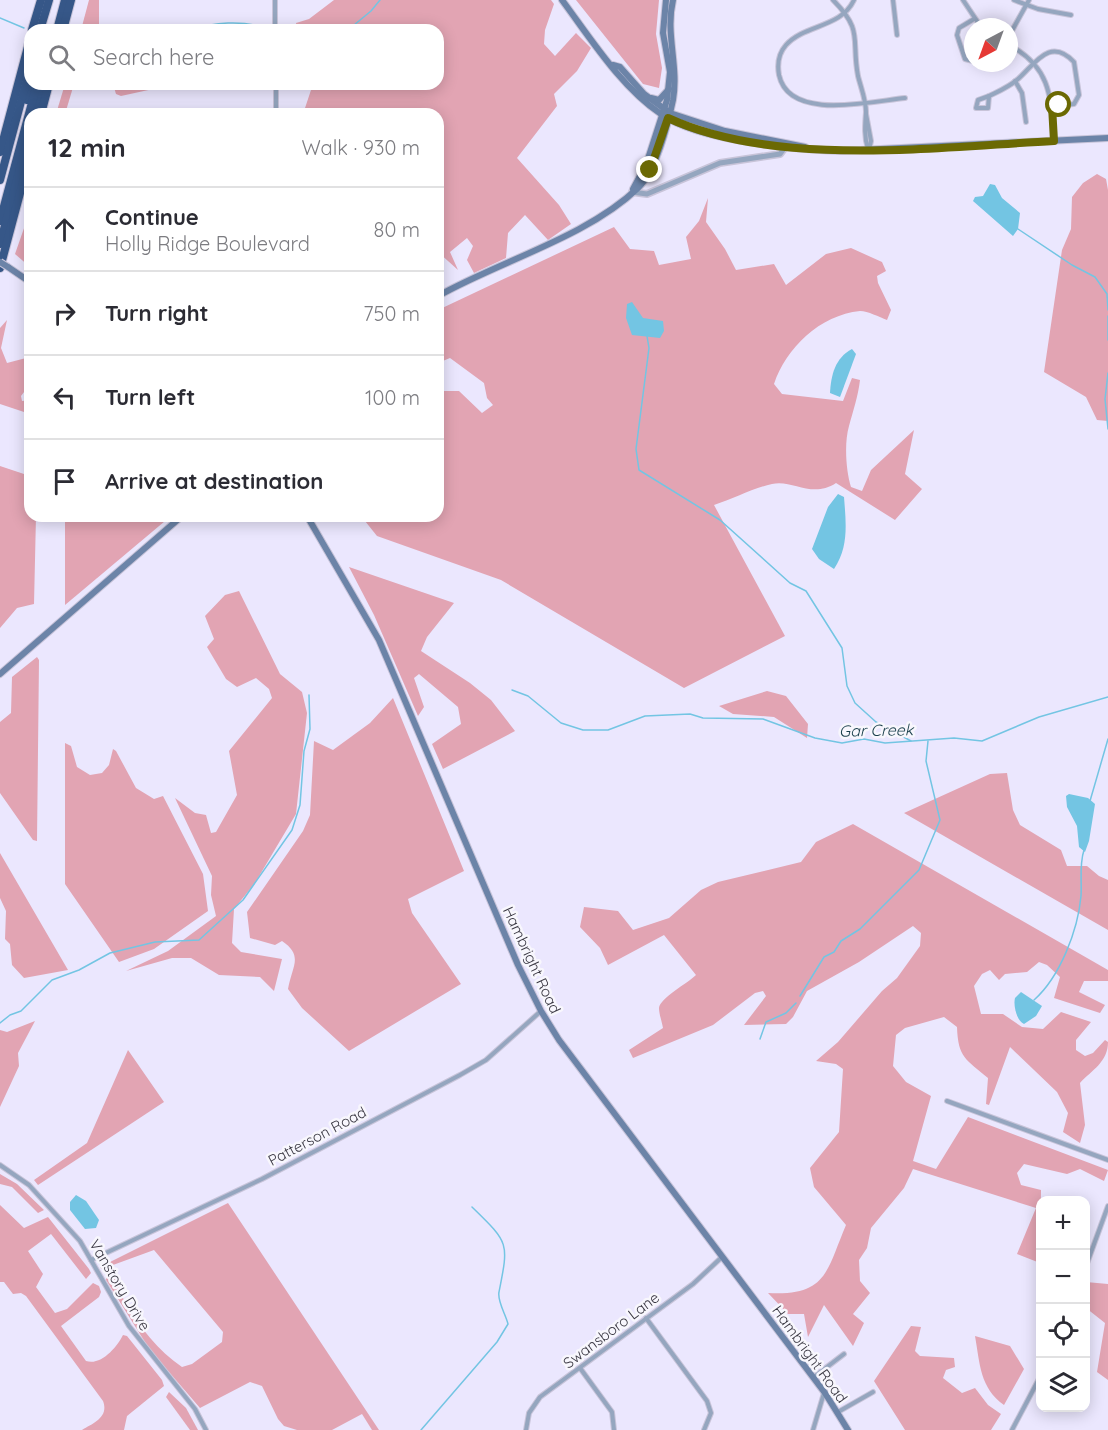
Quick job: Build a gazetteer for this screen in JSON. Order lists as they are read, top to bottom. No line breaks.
{"streets":{"main road":["Hambright Road"],"street":["Patterson Road","Vanstory Drive","Swansboro Lane"]},"crossings":[["Hambright Road","Patterson Road"],["Hambright Road","Swansboro Lane"],["Patterson Road","Vanstory Drive"]],"water":["Gar Creek"],"north":"bottom left","page":{"search":"Search here","heading":["12 min","Walk · 930 m"],"list":[["Continue","Holly Ridge Boulevard","80 m"],["Turn right","750 m"],["Turn left","100 m"],"Arrive at destination"],"map_buttons":["+","−"]}}
